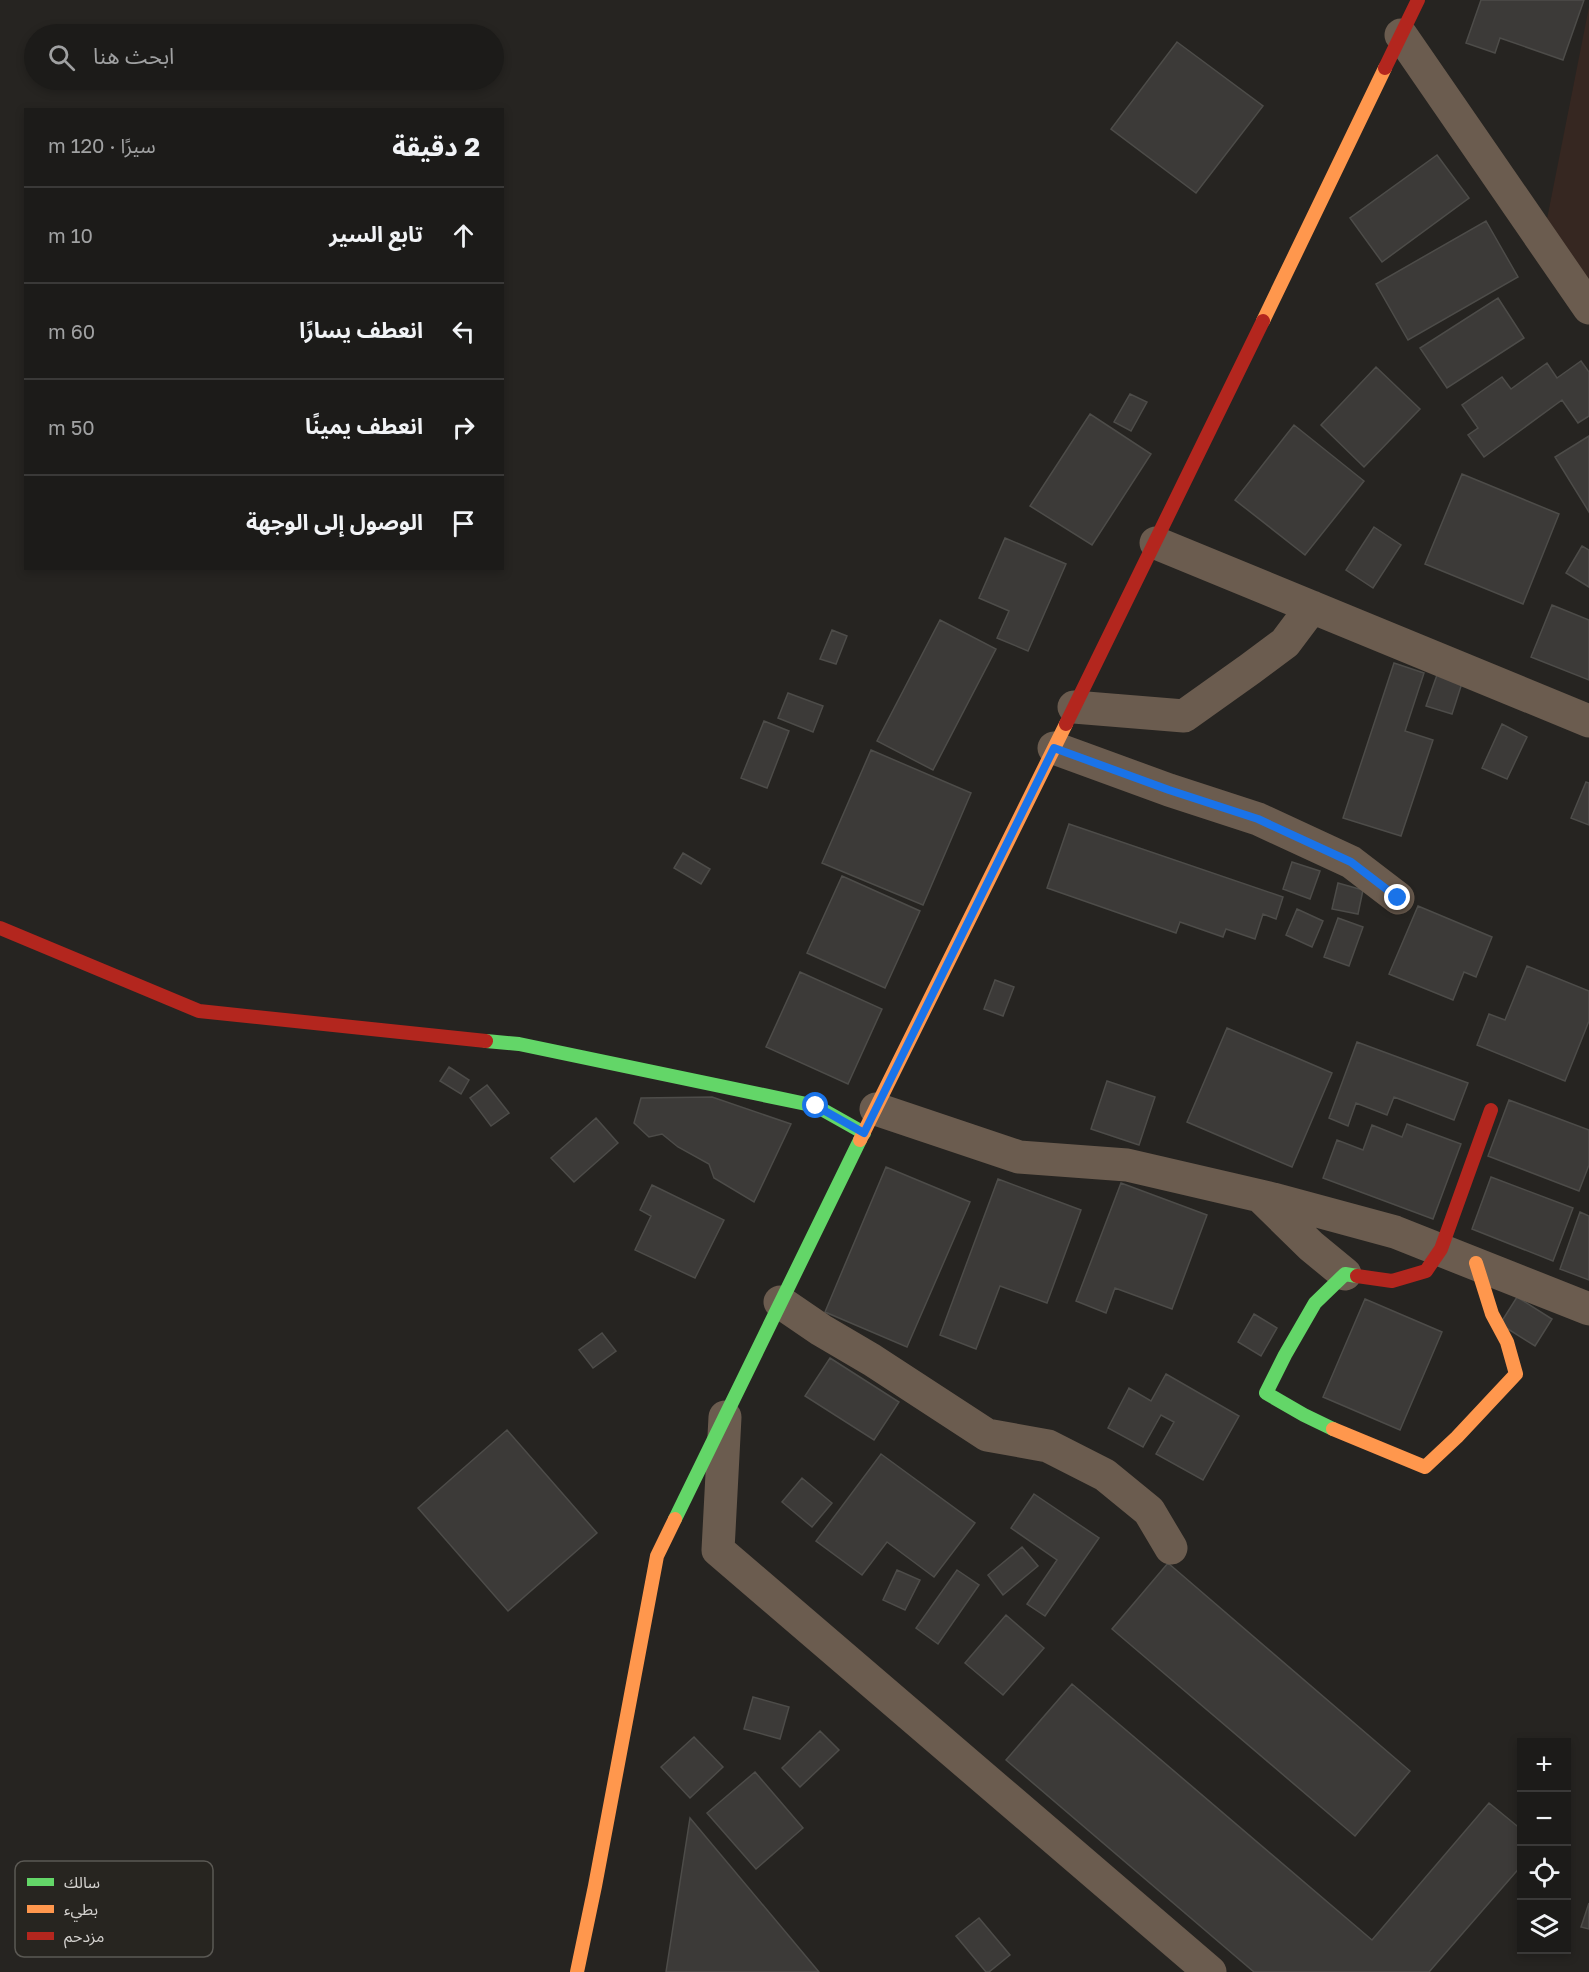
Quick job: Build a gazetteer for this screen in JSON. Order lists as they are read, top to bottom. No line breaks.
{"legend":["سالك","بطيء","مزدحم"],"page":{"search":"ابحث هنا","heading":["2 دقيقة","سيرًا · 120 m"],"list":[["تابع السير","10 m"],["انعطف يسارًا","60 m"],["انعطف يمينًا","50 m"],"الوصول إلى الوجهة"],"map_buttons":["+","−"]}}
